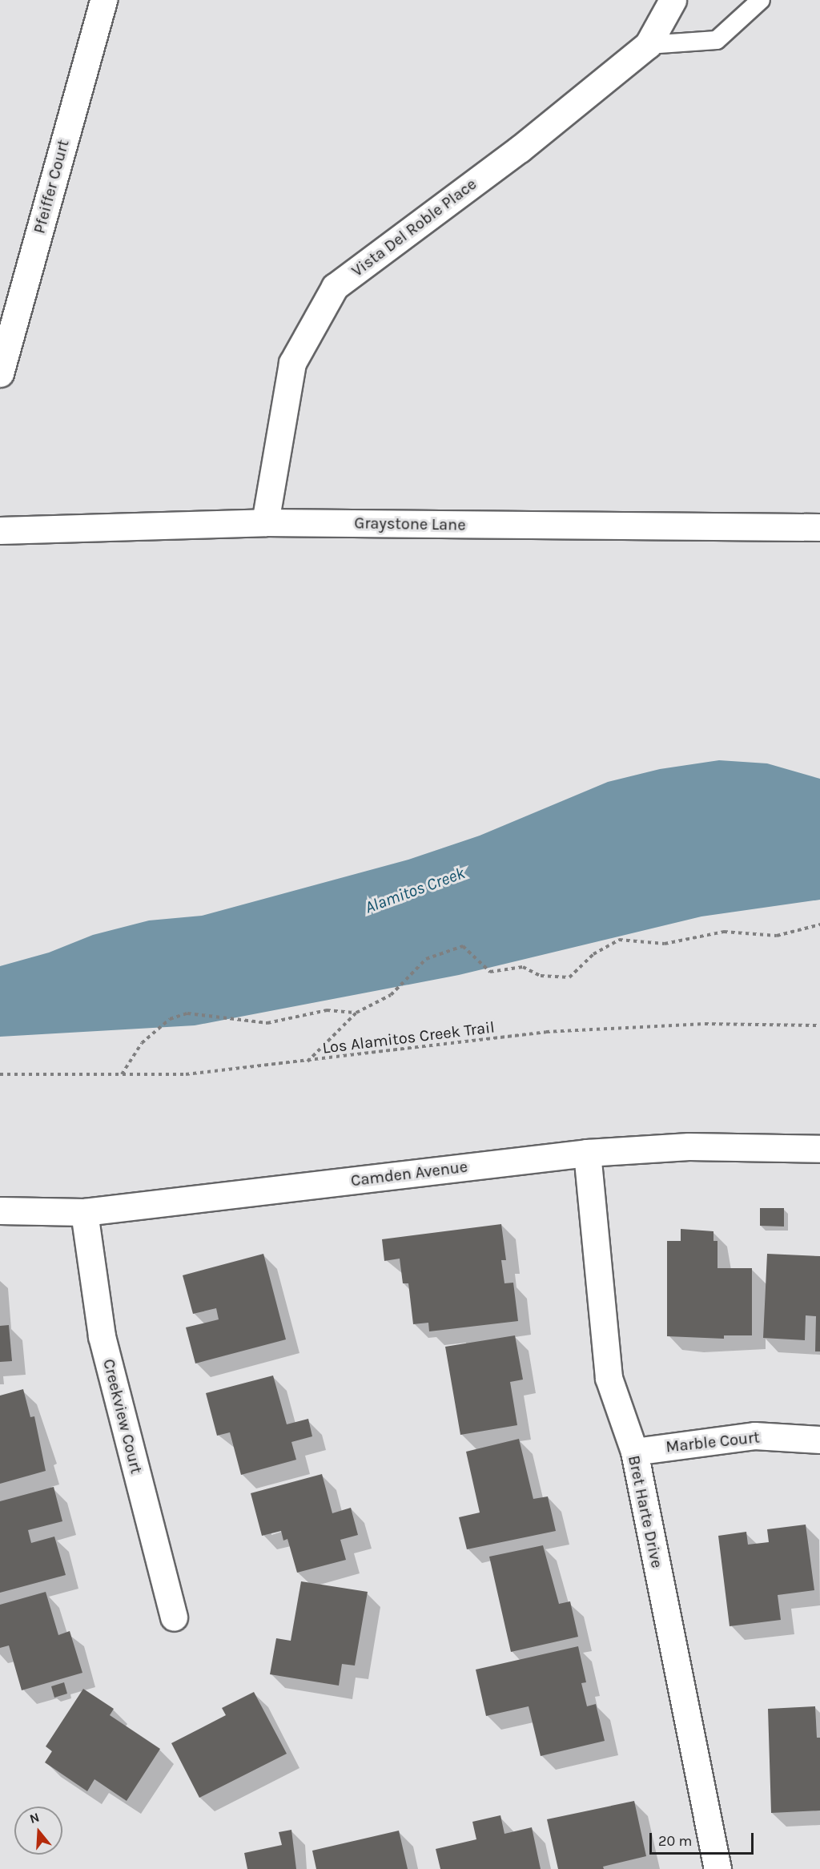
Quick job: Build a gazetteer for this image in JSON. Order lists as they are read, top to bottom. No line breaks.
{"streets":{"street":["Pfeiffer Court","Vista Del Roble Place","Graystone Lane","Camden Avenue","Creekview Court","Marble Court","Bret Harte Drive"],"path":["Los Alamitos Creek Trail"]},"crossings":[["Vista Del Roble Place","Graystone Lane"],["Camden Avenue","Creekview Court"],["Camden Avenue","Bret Harte Drive"],["Marble Court","Bret Harte Drive"]],"water":["Alamitos Creek"],"scale_bar":"20 m","north":"top"}
